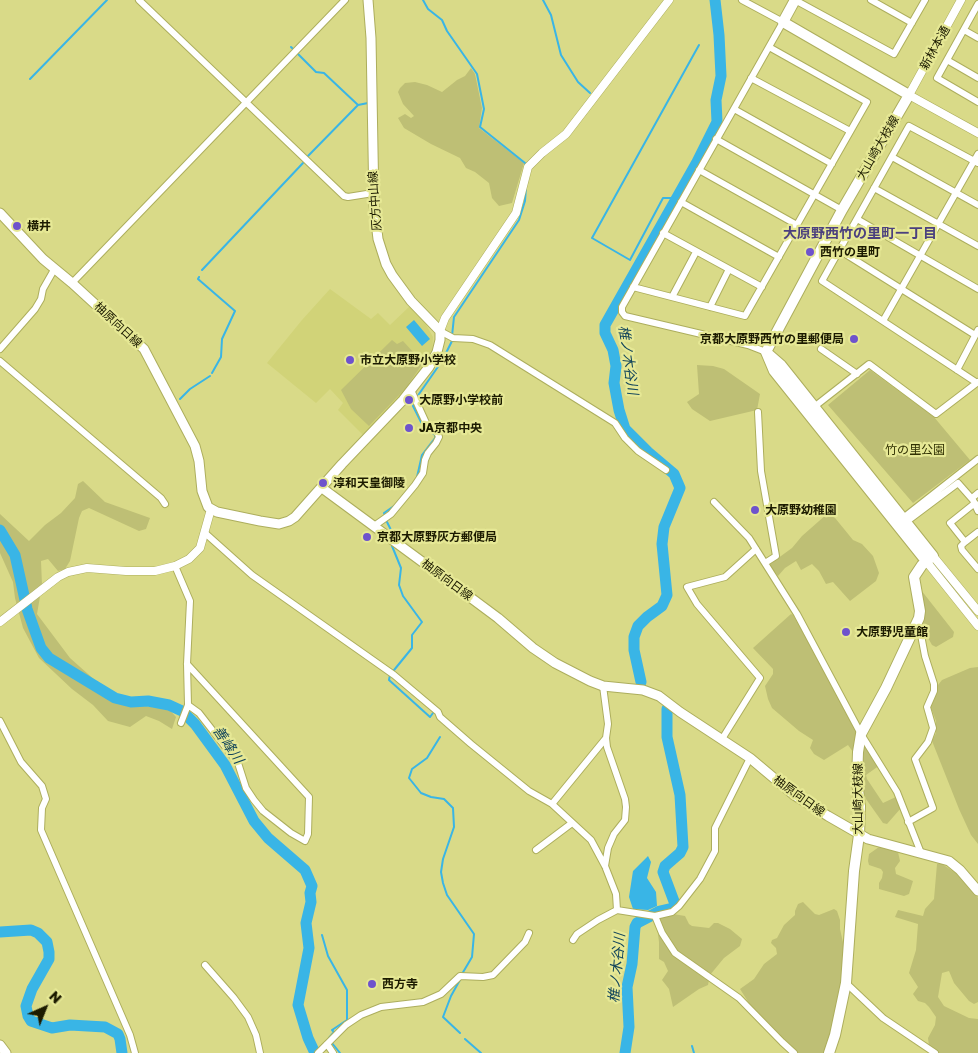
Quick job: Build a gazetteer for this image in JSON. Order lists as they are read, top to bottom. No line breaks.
{"streets":{"main road":["大山崎大枝線","灰方中山線","柚原向日線"],"street":["新林本通"]},"crossings":[["新林本通","大山崎大枝線"],["大山崎大枝線","柚原向日線"]],"districts":["大原野西竹の里町一丁目"],"water":["椎ノ木谷川","善峰川"],"parks":["竹の里公園"],"places":["横井","西竹の里町","京都大原野西竹の里郵便局","市立大原野小学校","大原野小学校前","JA京都中央","淳和天皇御陵","大原野幼稚園","京都大原野灰方郵便局","大原野児童館","西方寺"],"north":"top right"}
